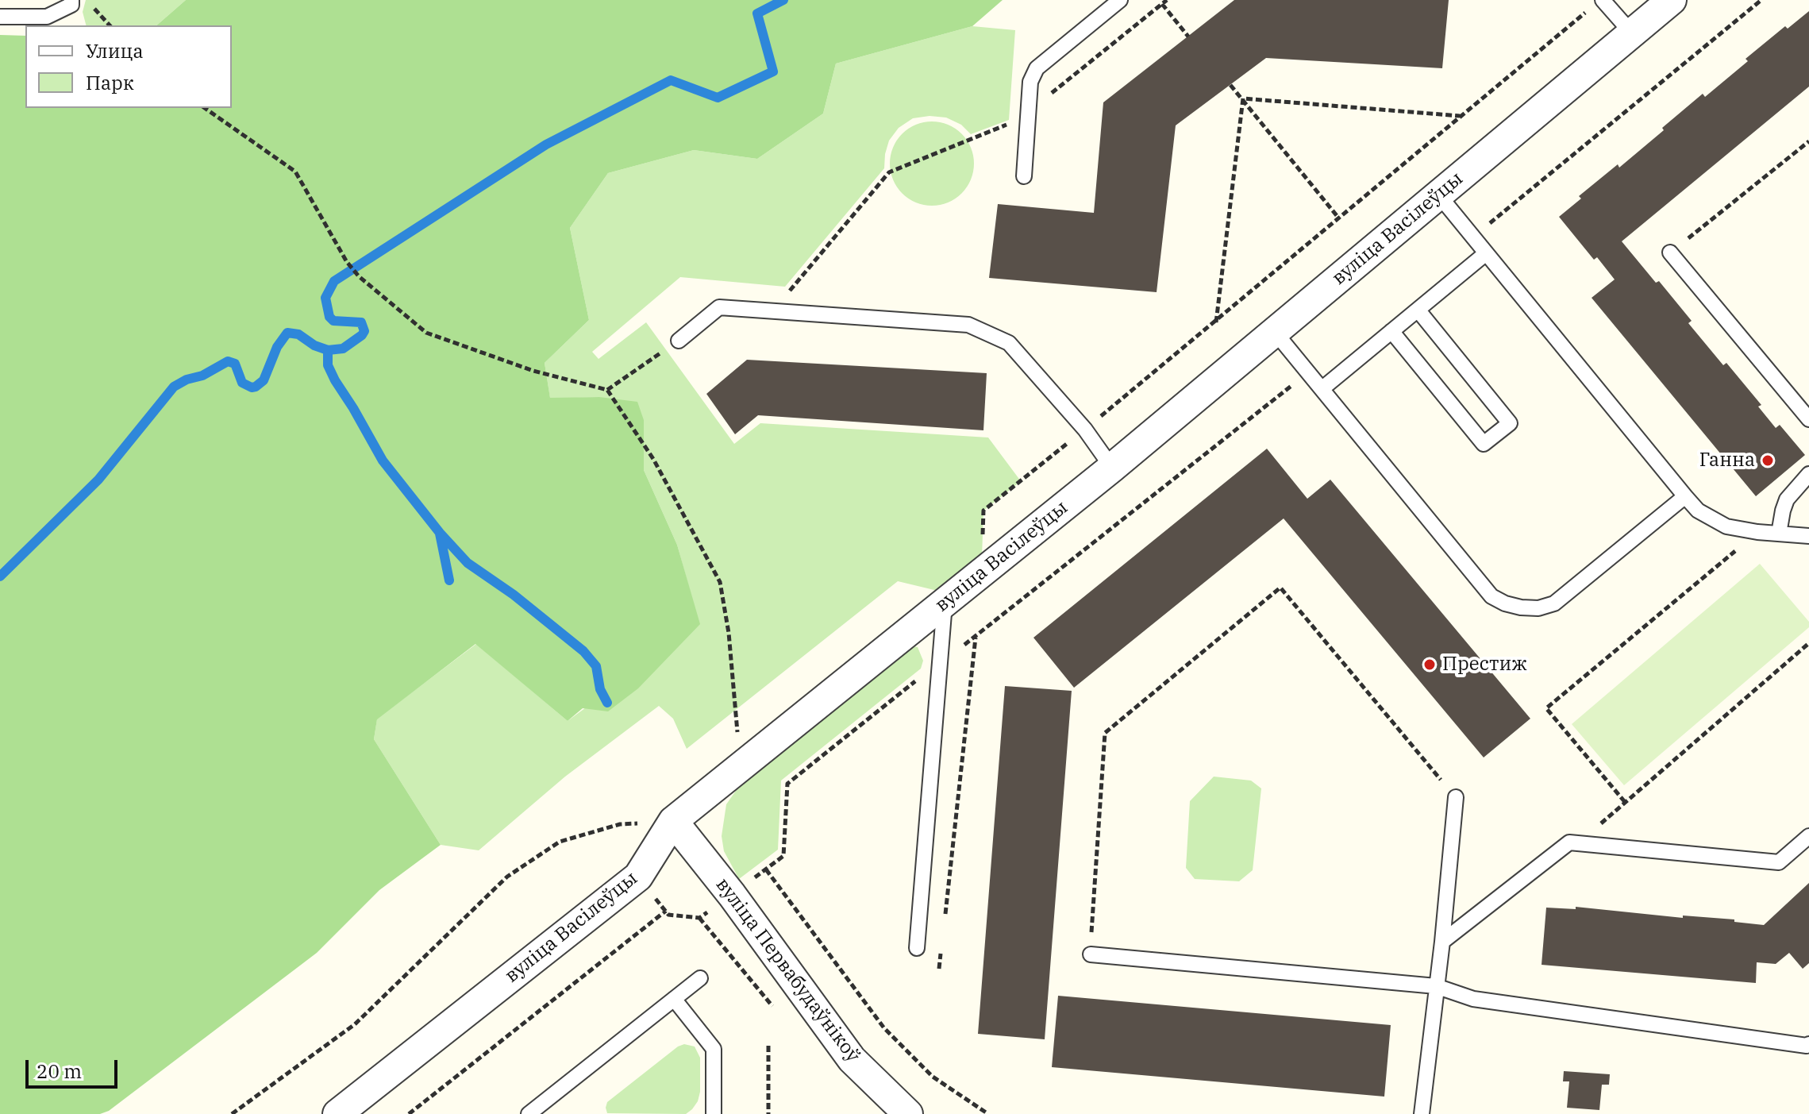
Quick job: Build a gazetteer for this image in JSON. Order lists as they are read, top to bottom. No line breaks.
{"streets":{"street":["вуліца Васілеўцы","вуліца Первабудаўнікоў"]},"crossings":[["вуліца Васілеўцы","вуліца Первабудаўнікоў"]],"places":["Ганна","Престиж"],"legend":["Улица","Парк"],"scale_bar":"20 m"}
